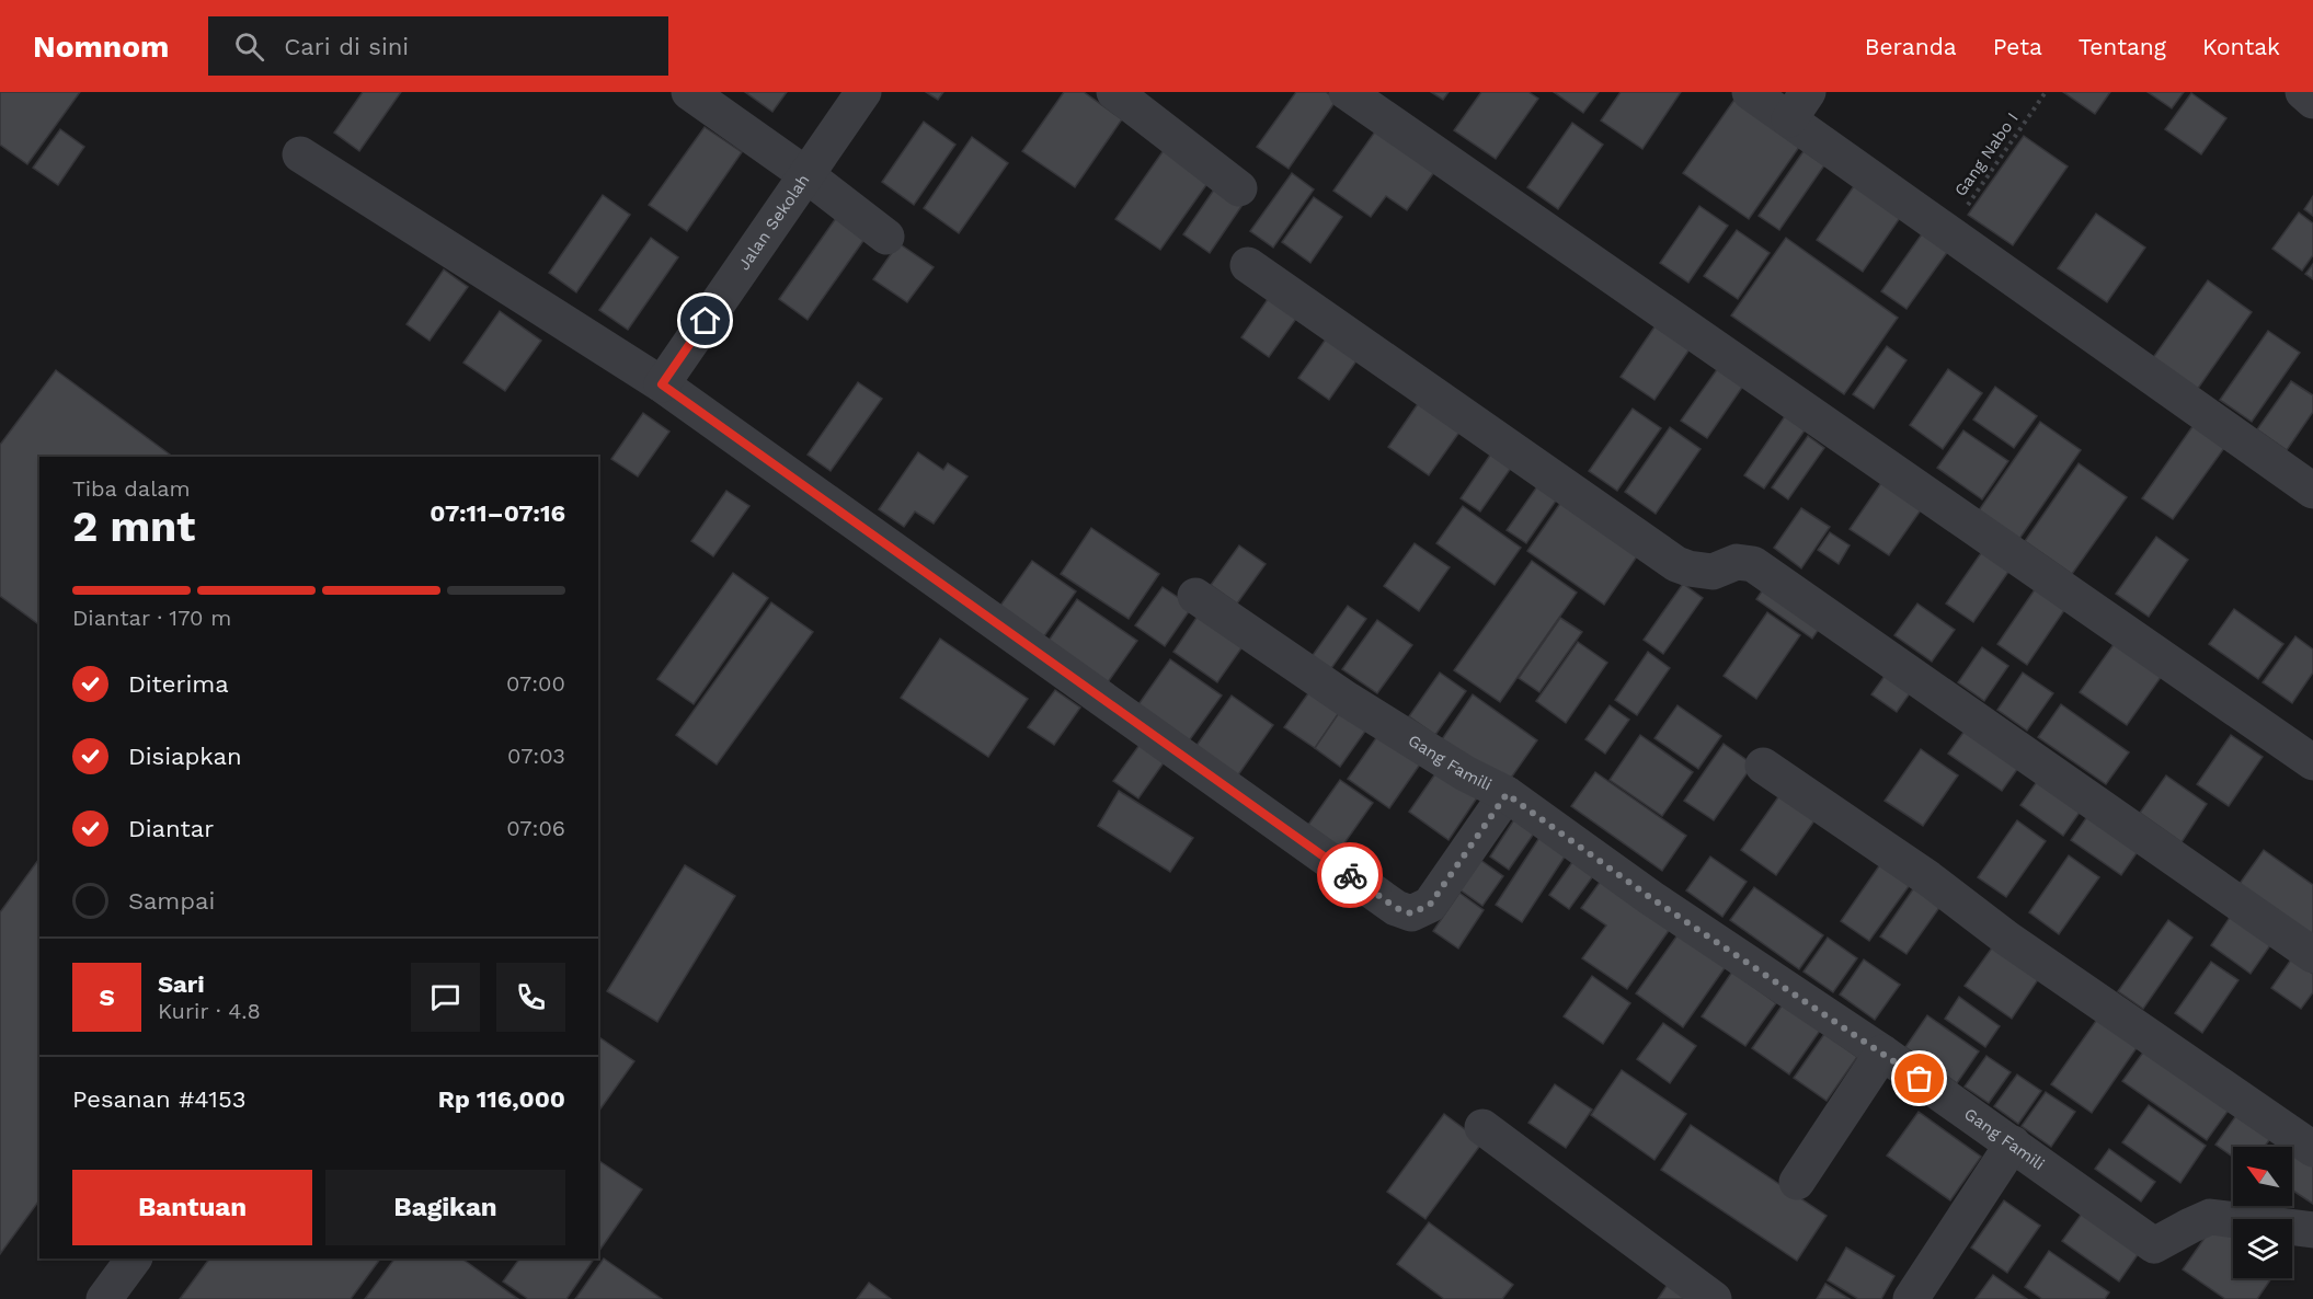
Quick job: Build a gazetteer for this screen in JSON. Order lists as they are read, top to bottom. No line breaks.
{"streets":{"street":["Jalan Sekolah","Gang Famili"],"path":["Gang Nabo I"]},"north":"top left","page":{"header":"Nomnom","search":"Cari di sini","nav":["Beranda","Peta","Tentang","Kontak"],"heading":["2 mnt","Tiba dalam","07:11–07:16"],"panel":["Sari","Kurir · 4.8","Pesanan #4153","Rp 116,000"],"bar":"Diantar · 170 m","list":[["Diterima","07:00"],["Disiapkan","07:03"],["Diantar","07:06"],"Sampai"],"round":"S","buttons":["Bantuan","Bagikan"]}}
